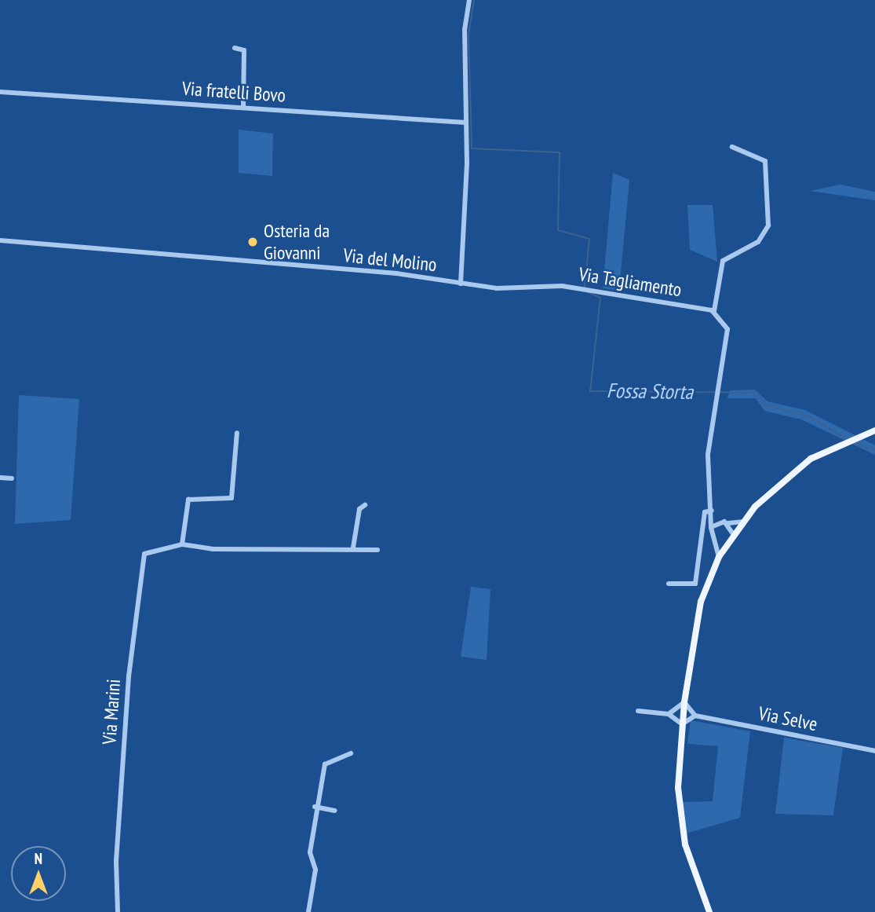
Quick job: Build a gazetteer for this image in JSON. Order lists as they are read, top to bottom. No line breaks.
{"streets":{"street":["Via fratelli Bovo","Via del Molino","Via Tagliamento","Via Marini","Via Selve"]},"crossings":[["Via fratelli Bovo","Via del Molino"],["Via del Molino","Via Tagliamento"]],"water":["Fossa Storta"],"places":["Osteria da Giovanni"],"north":"top"}
